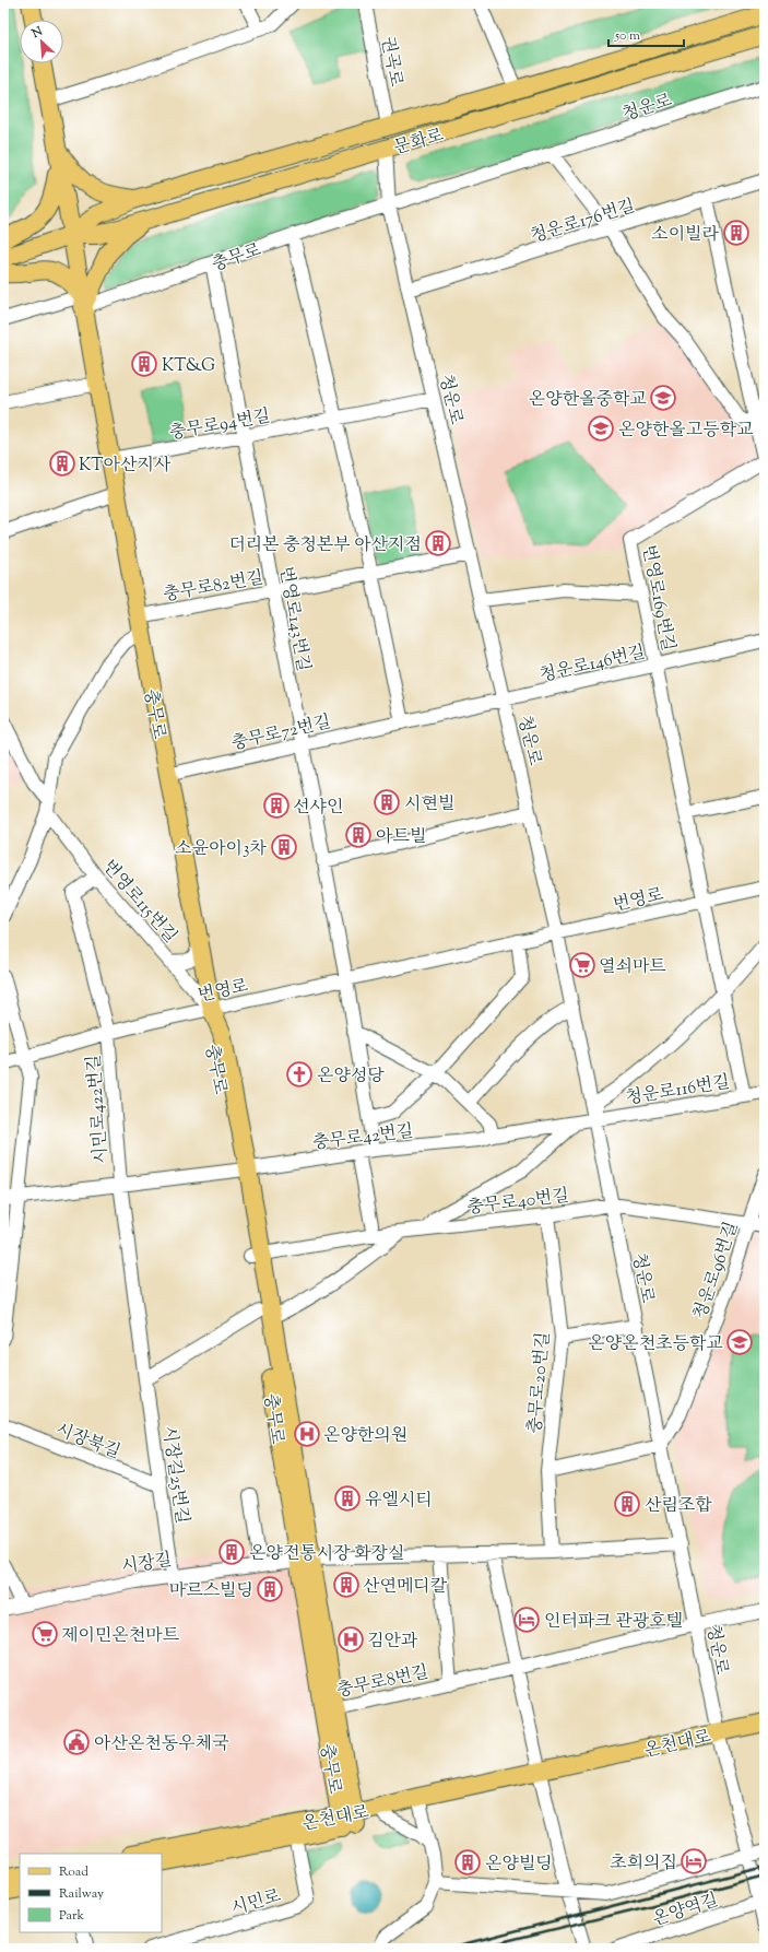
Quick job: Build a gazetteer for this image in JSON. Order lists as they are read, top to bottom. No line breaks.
{"streets":{"main road":["문화로","충무로","온천대로"],"street":["권곡로","청운로","청운로176번길","충무로94번길","충무로82번길","번영로169번길","번영로143번길","청운로146번길","충무로72번길","번영로","번영로115번길","청운로116번길","시민로422번길","충무로42번길","충무로40번길","청운로96번길","충무로20번길","시장북길","시장길25번길","시장길","충무로8번길","시민로","온양역길"]},"crossings":[["권곡로","문화로"],["청운로","문화로"],["청운로","청운로176번길"],["청운로","충무로"],["청운로","충무로94번길"],["청운로","충무로82번길"],["청운로","청운로146번길"],["청운로","충무로72번길"],["청운로","번영로"],["청운로","청운로116번길"],["청운로","충무로42번길"],["청운로","충무로40번길"],["청운로","청운로96번길"],["청운로","충무로8번길"],["청운로","온천대로"],["청운로","온양역길"],["문화로","충무로"],["충무로","충무로94번길"],["충무로","충무로82번길"],["충무로","번영로143번길"],["충무로","충무로72번길"],["충무로","번영로"],["충무로","번영로115번길"],["충무로","시민로422번길"],["충무로","충무로42번길"],["충무로","충무로40번길"],["충무로","시장길"],["충무로","충무로8번길"],["충무로","온천대로"],["충무로94번길","번영로143번길"],["충무로82번길","번영로143번길"],["번영로169번길","청운로146번길"],["번영로169번길","번영로"],["번영로169번길","청운로116번길"],["번영로143번길","충무로72번길"],["번영로143번길","번영로"],["청운로146번길","충무로72번길"],["번영로","번영로115번길"],["번영로","시민로422번길"],["청운로116번길","충무로42번길"],["시민로422번길","충무로42번길"],["시민로422번길","시장길25번길"],["충무로42번길","충무로40번길"],["충무로40번길","청운로96번길"],["충무로40번길","충무로20번길"],["시장북길","시장길25번길"],["시장길25번길","시장길"],["온천대로","시민로"]],"places":{"building":["소이빌라","KT&G","KT아산지사","더리본 충청본부 아산지점","시현빌","선샤인","아트빌","소윤아이3차","유엘시티","산림조합","온양전통시장 화장실","산연메디칼","마르스빌딩","온양빌딩"],"school or university":["온양한올중학교","온양한올고등학교","온양온천초등학교"],"supermarket":["열쇠마트","제이민온천마트"],"church":["온양성당"],"hospital":["온양한의원","김안과"],"hotel":["인터파크 관광호텔","초희의집"],"public building":["아산온천동우체국"]},"legend":["Road","Railway","Park"],"scale_bar":"50 m","north":"top left"}
